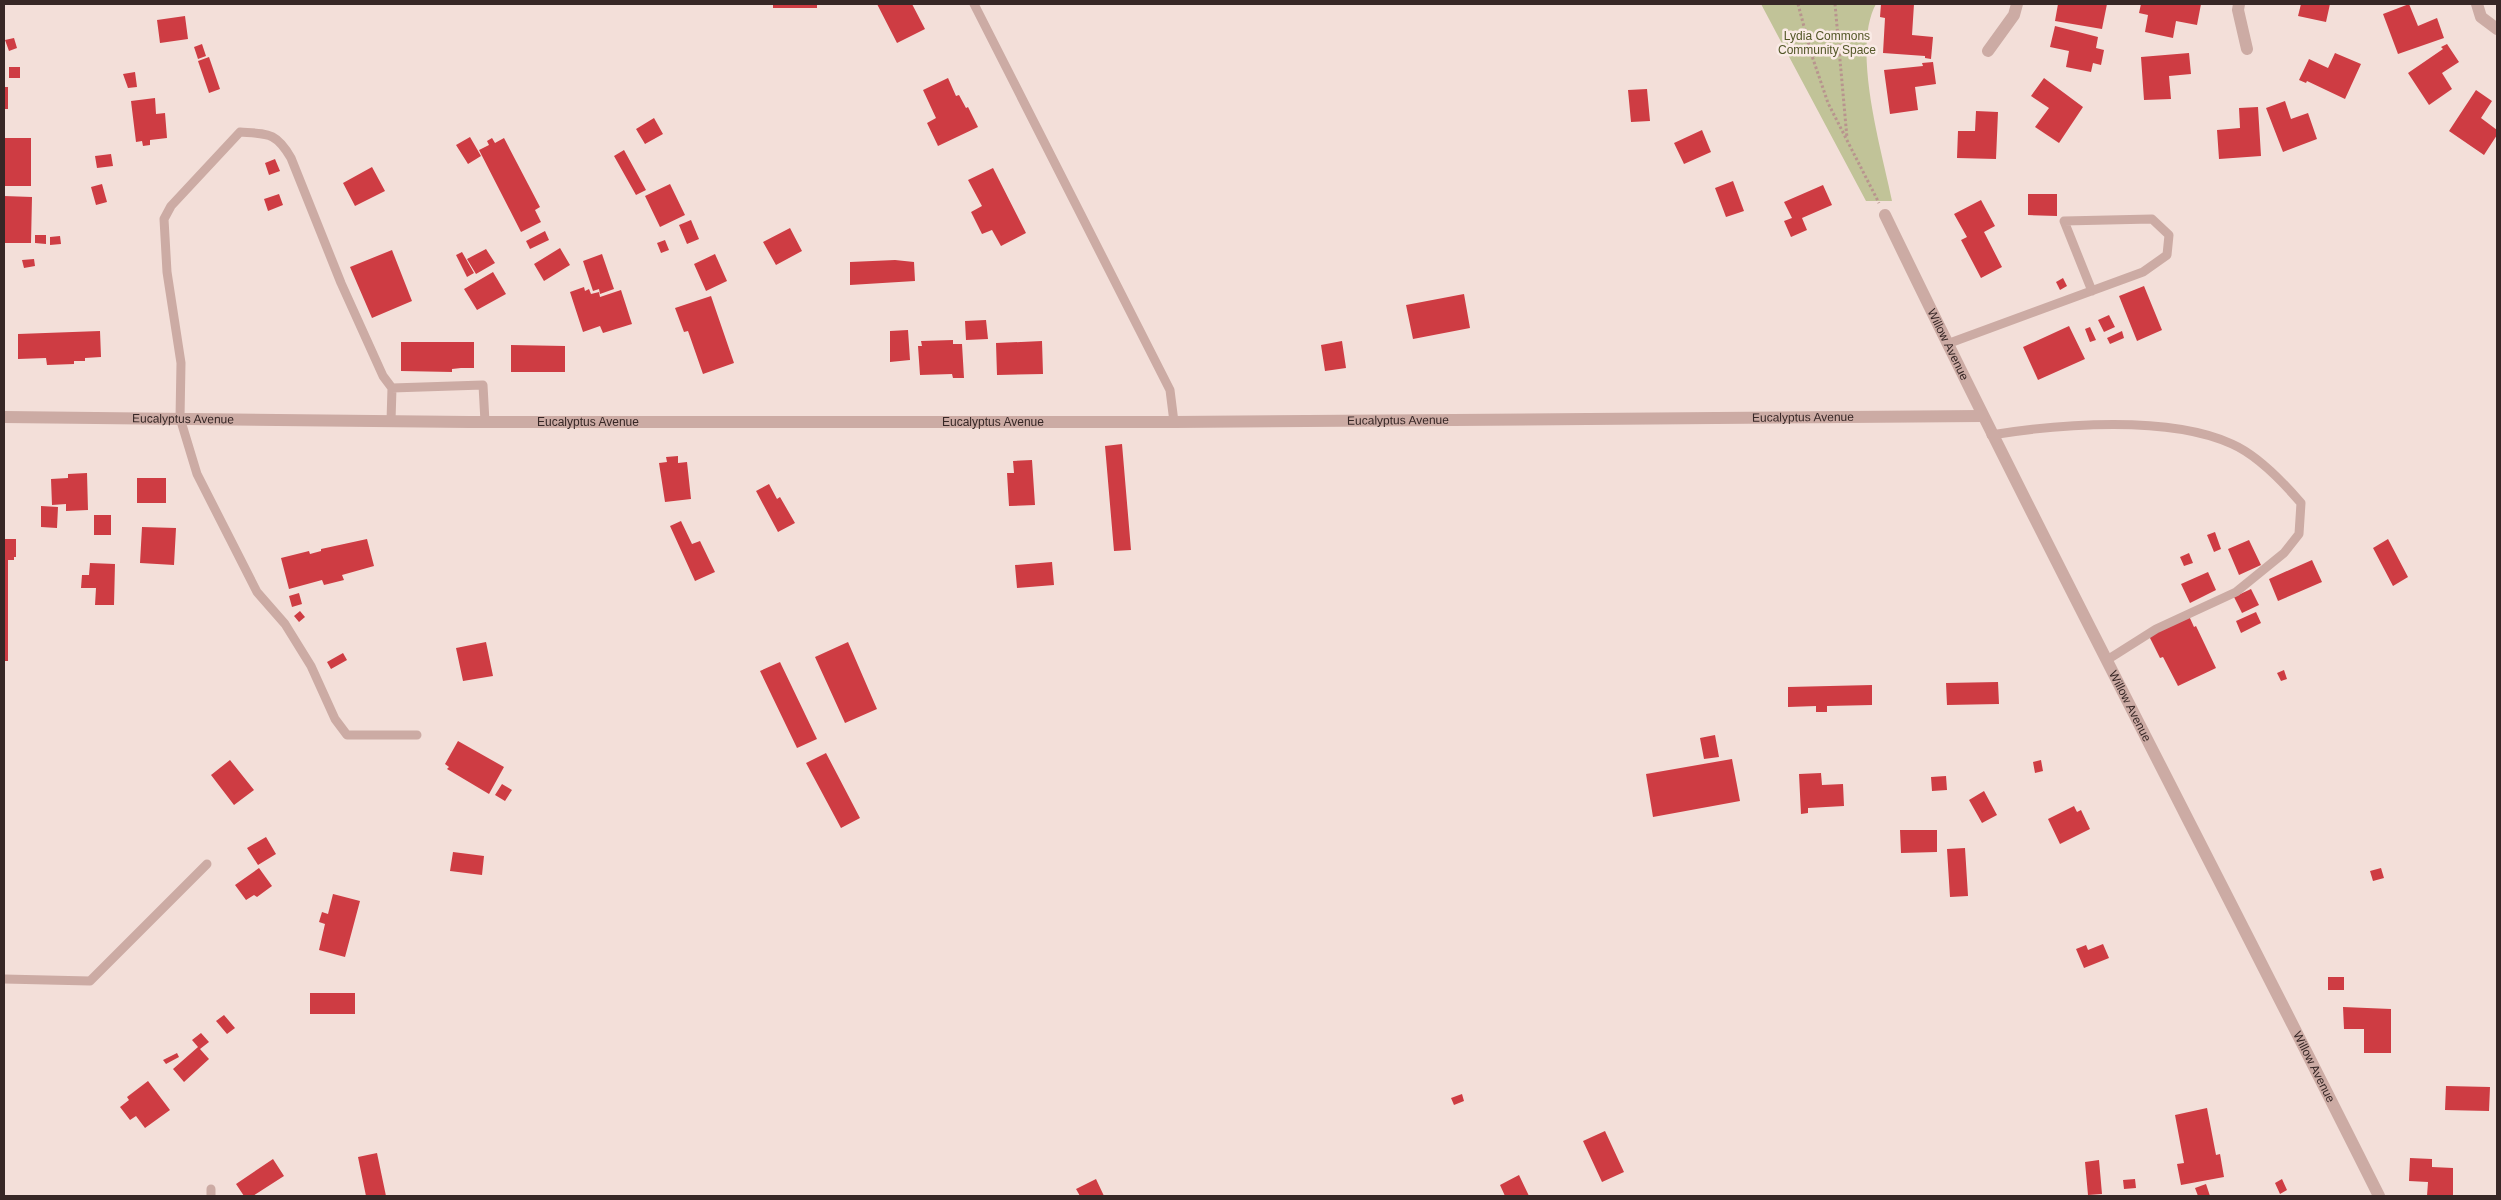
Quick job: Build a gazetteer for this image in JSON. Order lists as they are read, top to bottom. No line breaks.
{"streets":{"street":["Willow Avenue","Eucalyptus Avenue"]},"crossings":[["Willow Avenue","Eucalyptus Avenue"]],"parks":["Lydia Commons Community Space"]}
